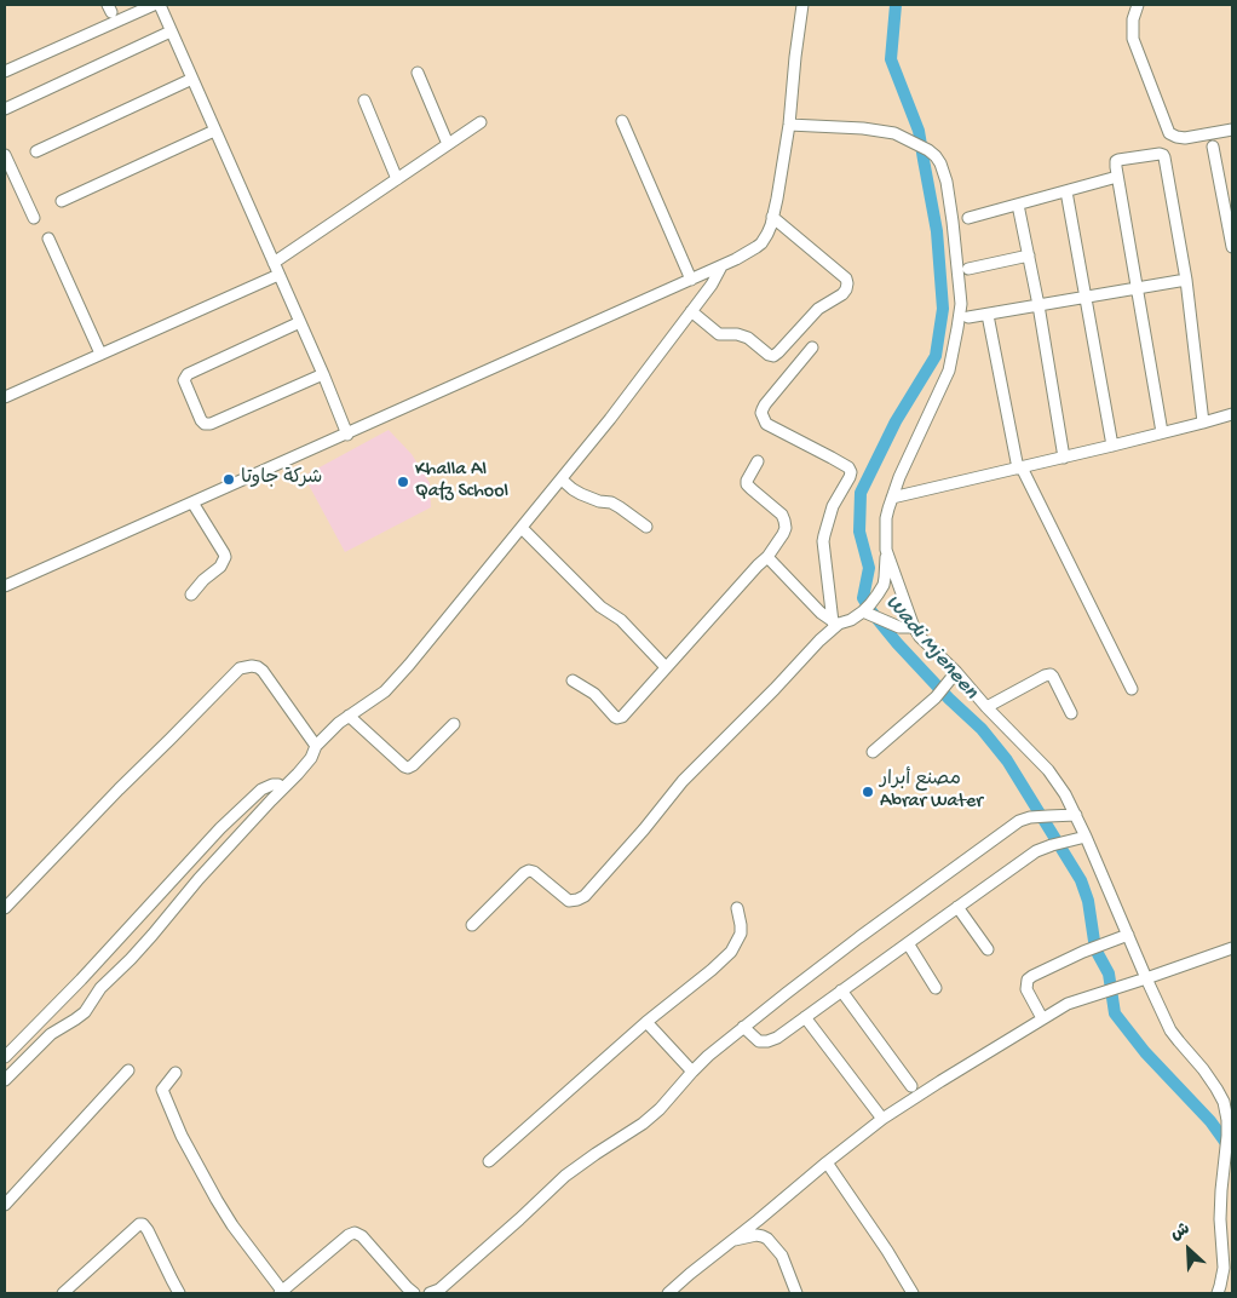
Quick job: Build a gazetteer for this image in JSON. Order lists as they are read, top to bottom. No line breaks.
{"water":["Wadi Mjeneen"],"places":["شركة جاوتا","Khalla Al Qafz School","مصنع أبرار Abrar Water"],"north":"top left"}
